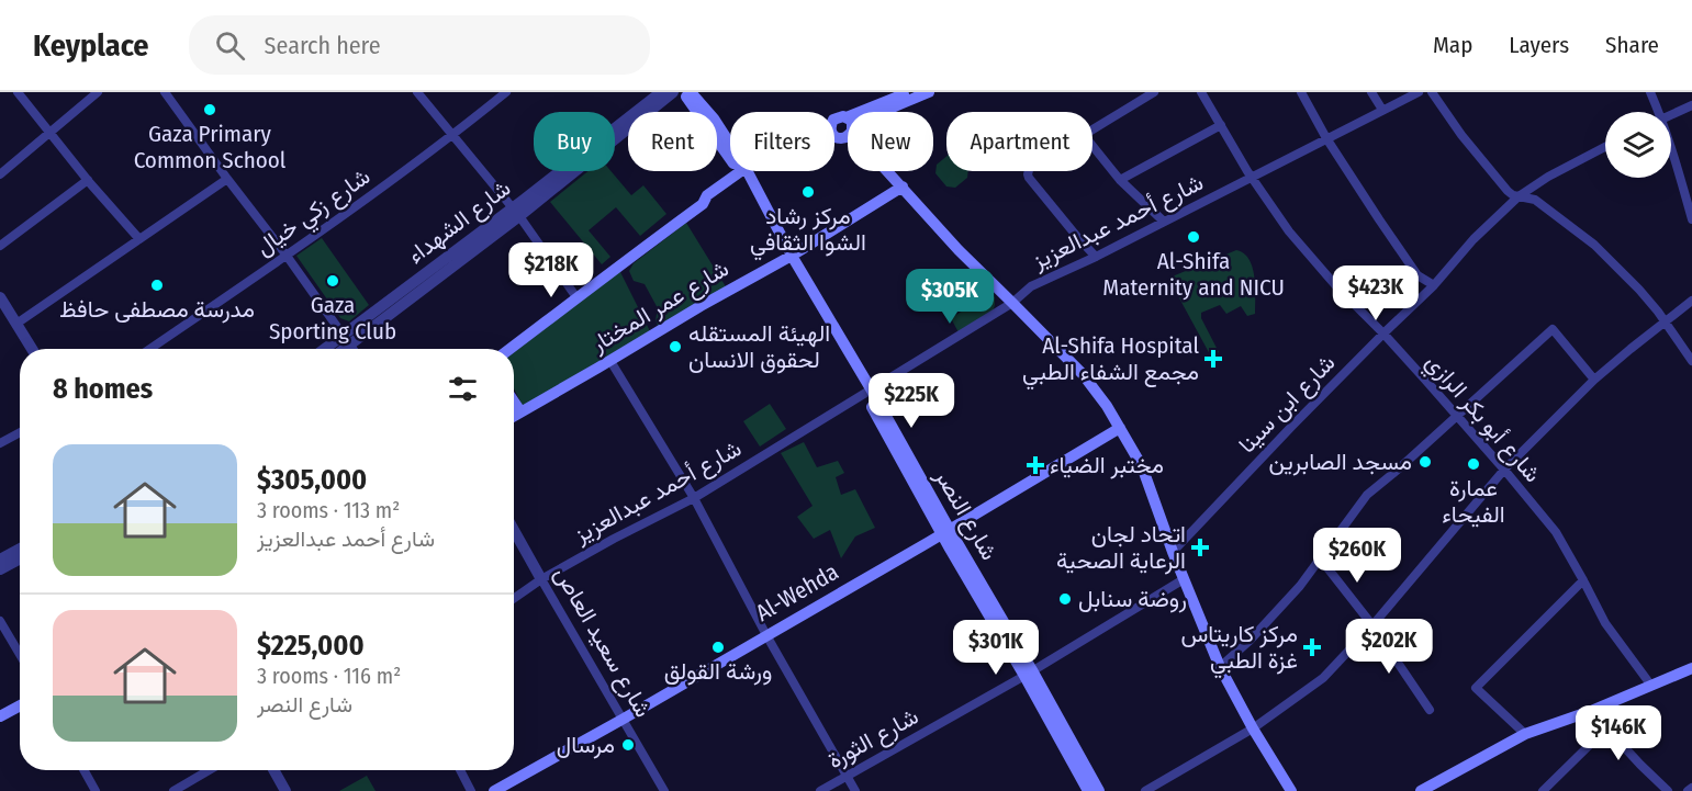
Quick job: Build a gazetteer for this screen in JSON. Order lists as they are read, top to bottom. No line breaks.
{"streets":{"main road":["شارع عمر المختار","شارع النصر","Al-Wehda"],"street":["شارع زكي خيال","شارع الشهداء","شارع أحمد عبدالعزيز","شارع ابن سينا","شارع أبو بكر الرازي","شارع سعيد العاص","شارع الثورة"]},"crossings":[["شارع أحمد عبدالعزيز","شارع أبو بكر الرازي"],["شارع أحمد عبدالعزيز","شارع النصر"],["شارع أحمد عبدالعزيز","شارع سعيد العاص"],["شارع عمر المختار","شارع النصر"],["شارع ابن سينا","شارع أبو بكر الرازي"],["شارع النصر","Al-Wehda"],["شارع النصر","شارع الثورة"],["Al-Wehda","شارع سعيد العاص"]],"places":{"other":["Gaza Primary Common School","مركز رشاد الشوا الثقافي","Al-Shifa Maternity and NICU","Gaza Sporting Club","مدرسة مصطفى حافظ","الهيئة المستقله لحقوق الانسان","مسجد الصابرين","عمارة الفيحاء","روضة سنابل","ورشة القولق","مرسال"],"health":["Al-Shifa Hospital مجمع الشفاء الطبي","مختبر الضياء","اتحاد لجان الرعاية الصحية","مركز كاريتاس غزة الطبي"]},"page":{"header":"Keyplace","search":"Search here","nav":["Map","Layers","Share"],"chip":["Buy","Rent","Filters","New","Apartment"],"price":["$218K","$423K","$305K","$225K","$260K","$202K","$301K","$146K"],"heading":"8 homes","list":[{"name":"$305,000","note":"3 rooms · 113 m² · شارع أحمد عبدالعزيز"},{"name":"$225,000","note":"3 rooms · 116 m² · شارع النصر"}]}}
